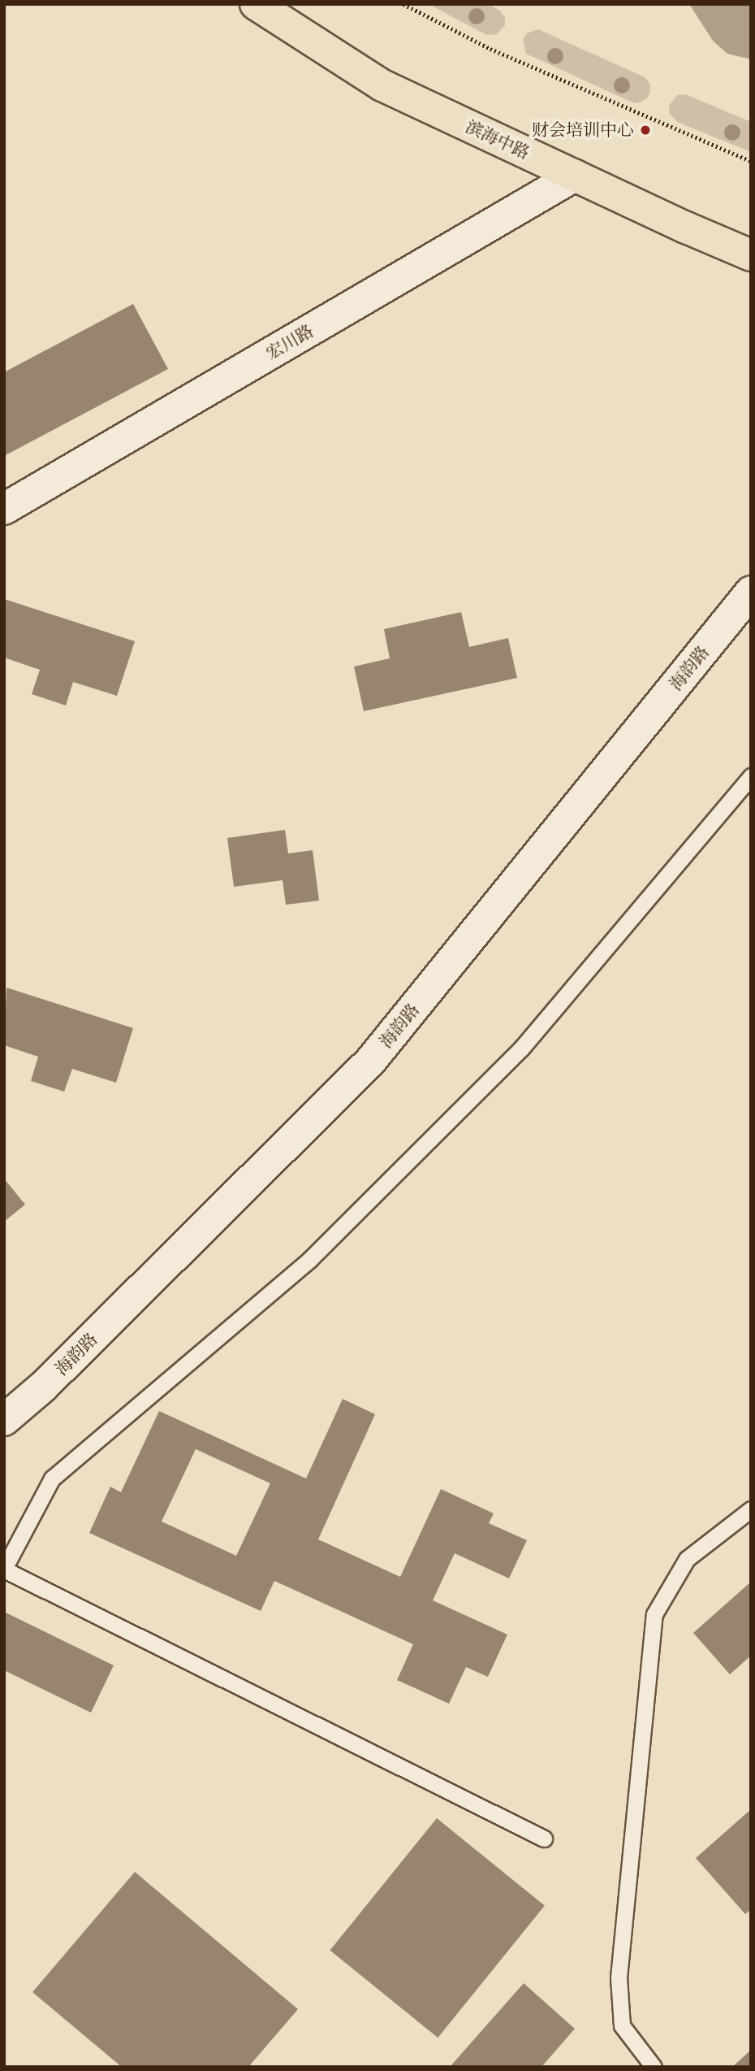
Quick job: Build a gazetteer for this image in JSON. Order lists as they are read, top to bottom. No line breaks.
{"streets":{"main road":["滨海中路"],"street":["宏川路","海韵路"]},"crossings":[["滨海中路","宏川路"]],"places":["财会培训中心"]}
